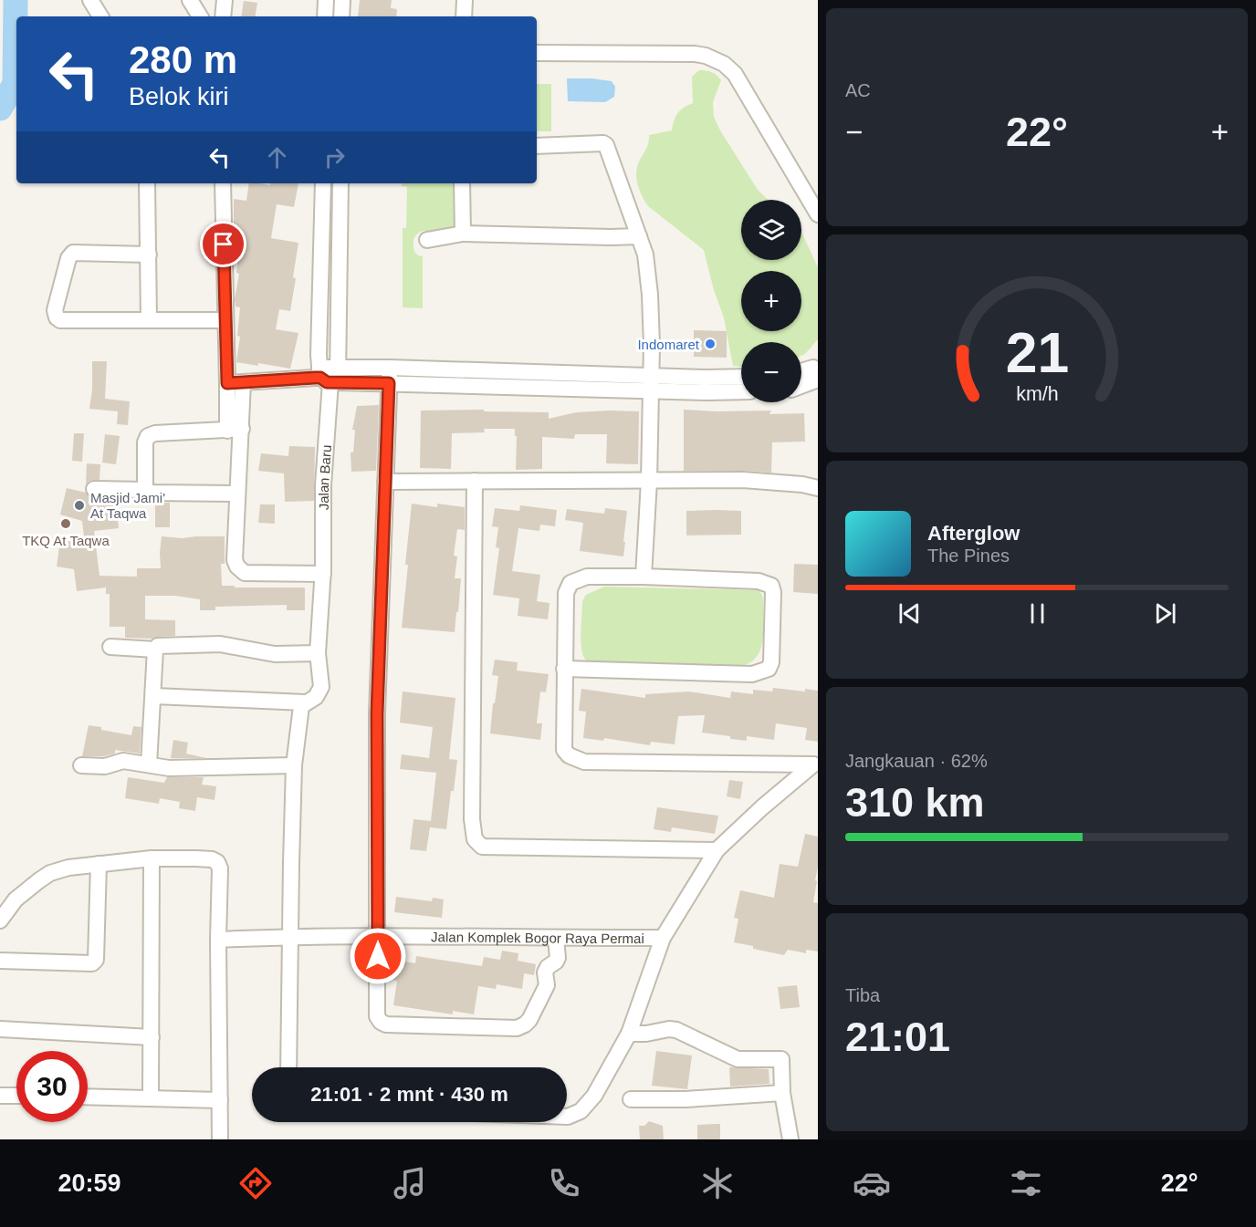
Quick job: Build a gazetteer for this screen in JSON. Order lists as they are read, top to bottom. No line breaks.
{"streets":{"street":["Jalan Baru","Jalan Komplek Bogor Raya Permai"]},"places":["Indomaret","Masjid Jami' At Taqwa","TKQ At Taqwa"],"page":{"tile":["AC",["Jangkauan · 62%","310 km"],["Tiba","21:01"]],"turn":["280 m","Belok kiri"],"heat":["−","22°","+"],"map_buttons":["+","−"],"song":["Afterglow","The Pines"],"limit":"30","trip":"21:01 · 2 mnt · 430 m","tabs":["20:59","22°"],"gauge":["21","km/h"]}}
